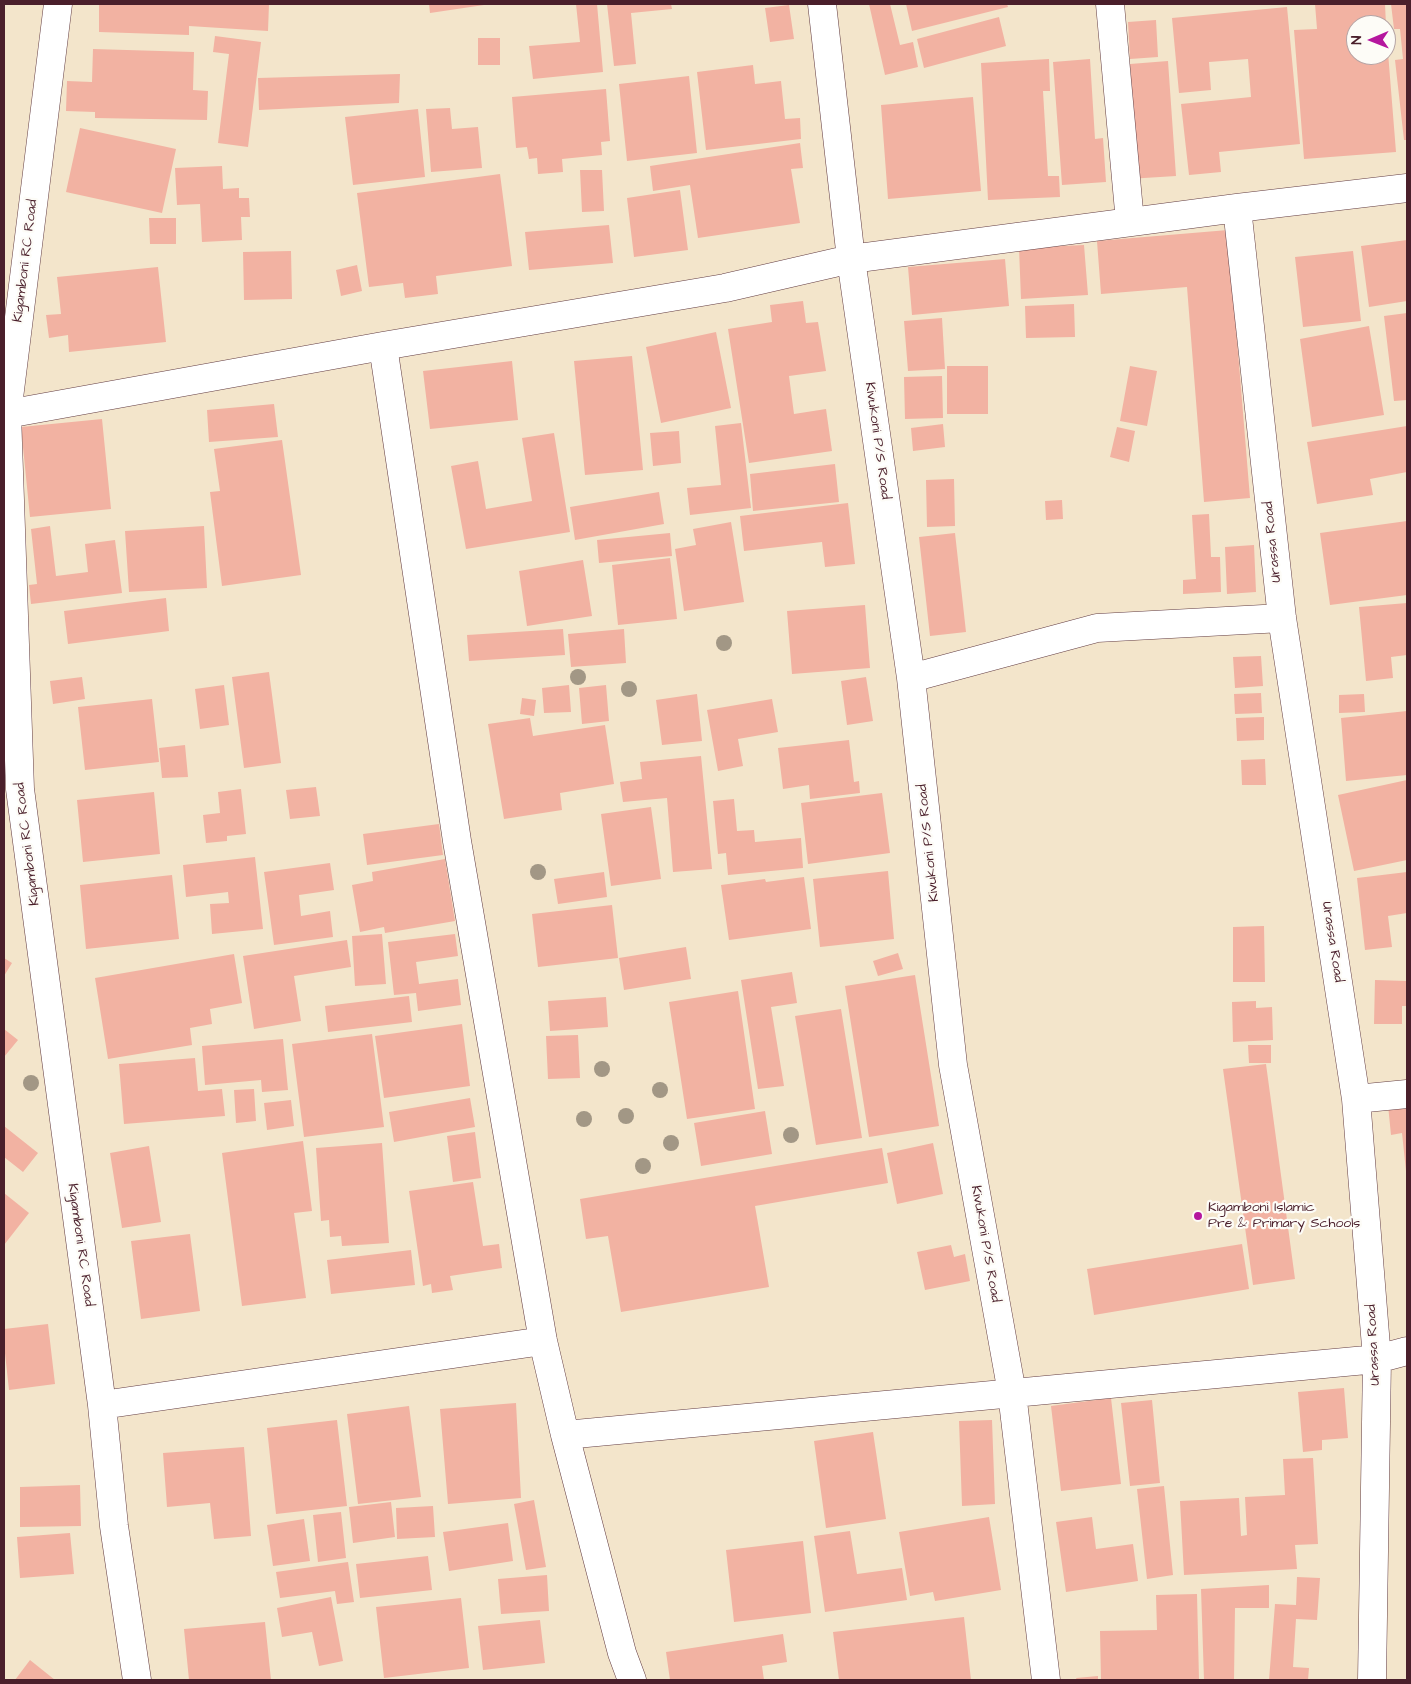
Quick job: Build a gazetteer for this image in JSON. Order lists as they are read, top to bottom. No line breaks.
{"streets":{"street":["Kigamboni RC Road","Kivukoni P/S Road","Urassa Road"]},"places":["Kigamboni Islamic Pre & Primary Schools"],"north":"left"}
